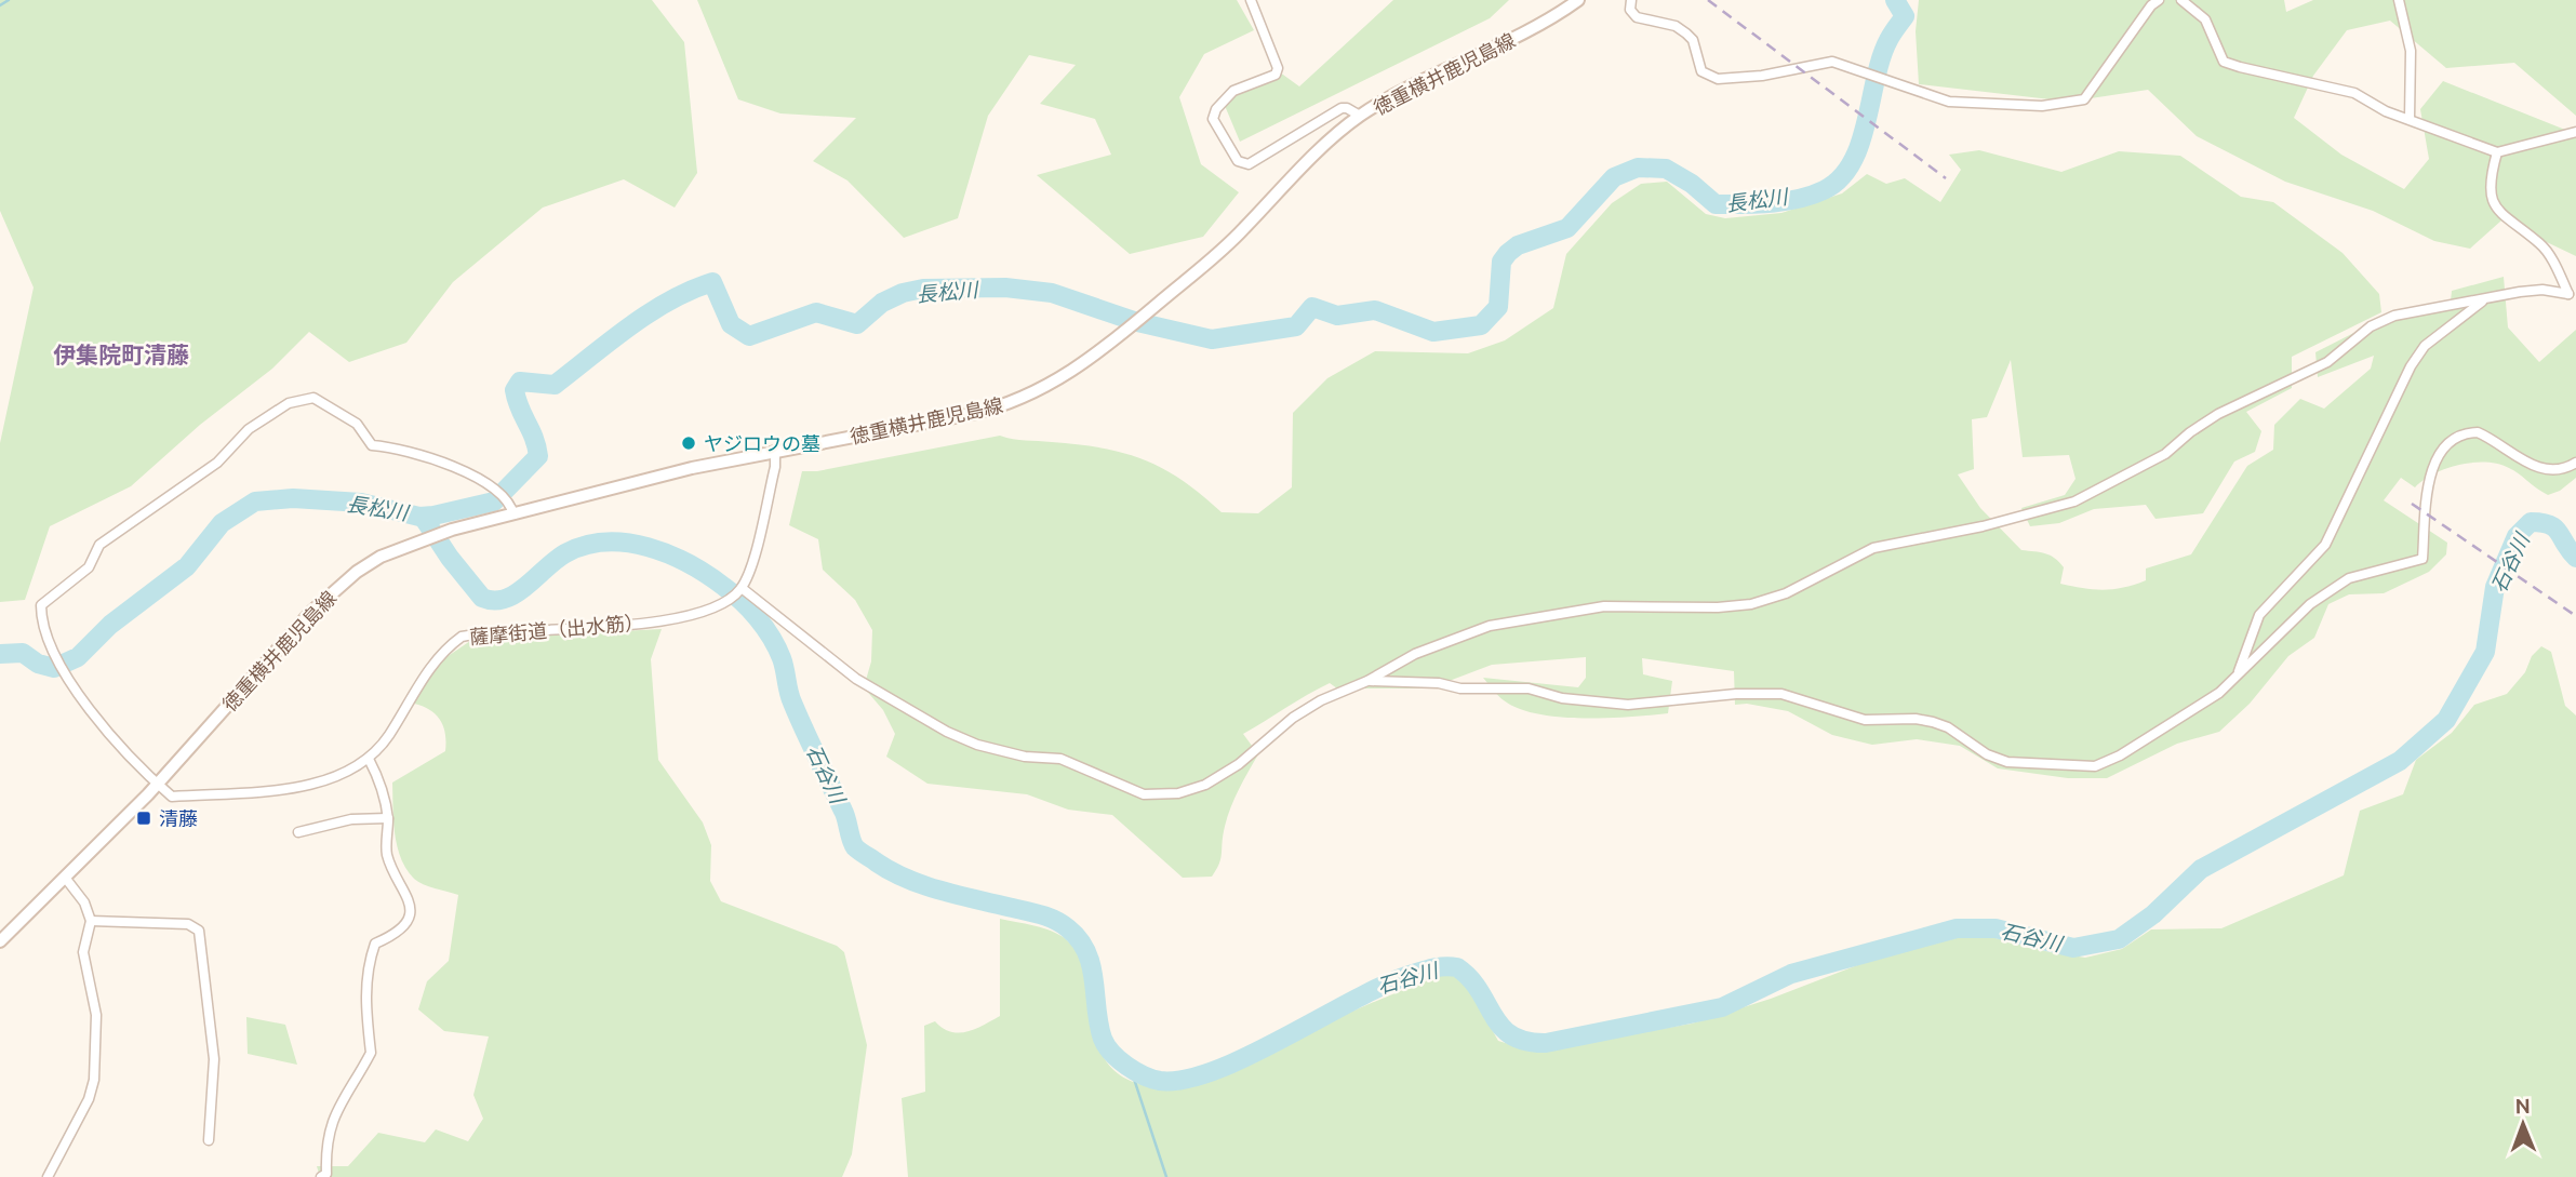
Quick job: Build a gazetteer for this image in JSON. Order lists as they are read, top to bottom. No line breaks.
{"streets":{"main road":["徳重横井鹿児島線"],"street":["薩摩街道（出水筋）"]},"crossings":[["徳重横井鹿児島線","薩摩街道（出水筋）"]],"districts":["伊集院町清藤"],"water":["長松川","石谷川"],"places":{"other":["ヤジロウの墓"],"transit":["清藤"]},"north":"top"}
